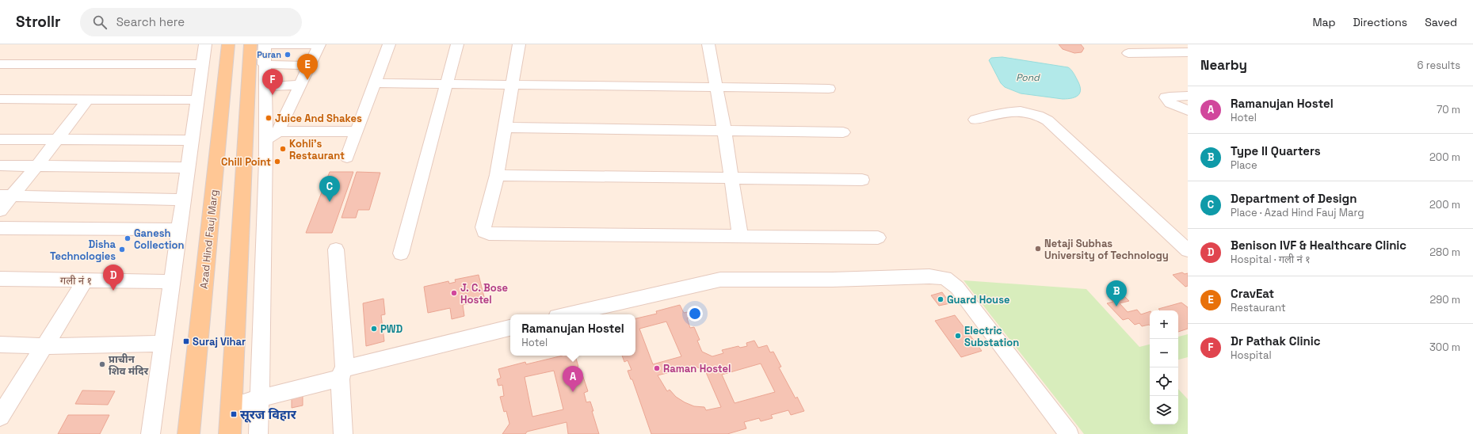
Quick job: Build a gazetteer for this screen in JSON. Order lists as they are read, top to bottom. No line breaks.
{"streets":{"main road":["Azad Hind Fauj Marg"],"street":["गली नं १"]},"water":["Pond"],"places":{"other":["Puran","Juice And Shakes","Kohli's Restaurant","Chill Point","Ganesh Collection","Netaji Subhas University of Technology","Disha Technologies","J. C. Bose Hostel","Guard House","PWD","Electric Substation","प्राचीन शिव मंदिर","Raman Hostel"],"transit":["Suraj Vihar","सूरज विहार"]},"page":{"header":"Strollr","search":"Search here","nav":["Map","Directions","Saved"],"heading":["Nearby","6 results"],"pins":["E","F","C","D","B","A"],"list":[{"mark":"A","name":"Ramanujan Hostel","note":"Hotel","value":"70 m"},{"mark":"B","name":"Type II Quarters","note":"Place","value":"200 m"},{"mark":"C","name":"Department of Design","note":"Place · Azad Hind Fauj Marg","value":"200 m"},{"mark":"D","name":"Benison IVF & Healthcare Clinic","note":"Hospital · गली नं १","value":"280 m"},{"mark":"E","name":"CravEat","note":"Restaurant","value":"290 m"},{"mark":"F","name":"Dr Pathak Clinic","note":"Hospital","value":"300 m"}],"map_buttons":["+","−"],"popup":["Ramanujan Hostel","Hotel"]}}
